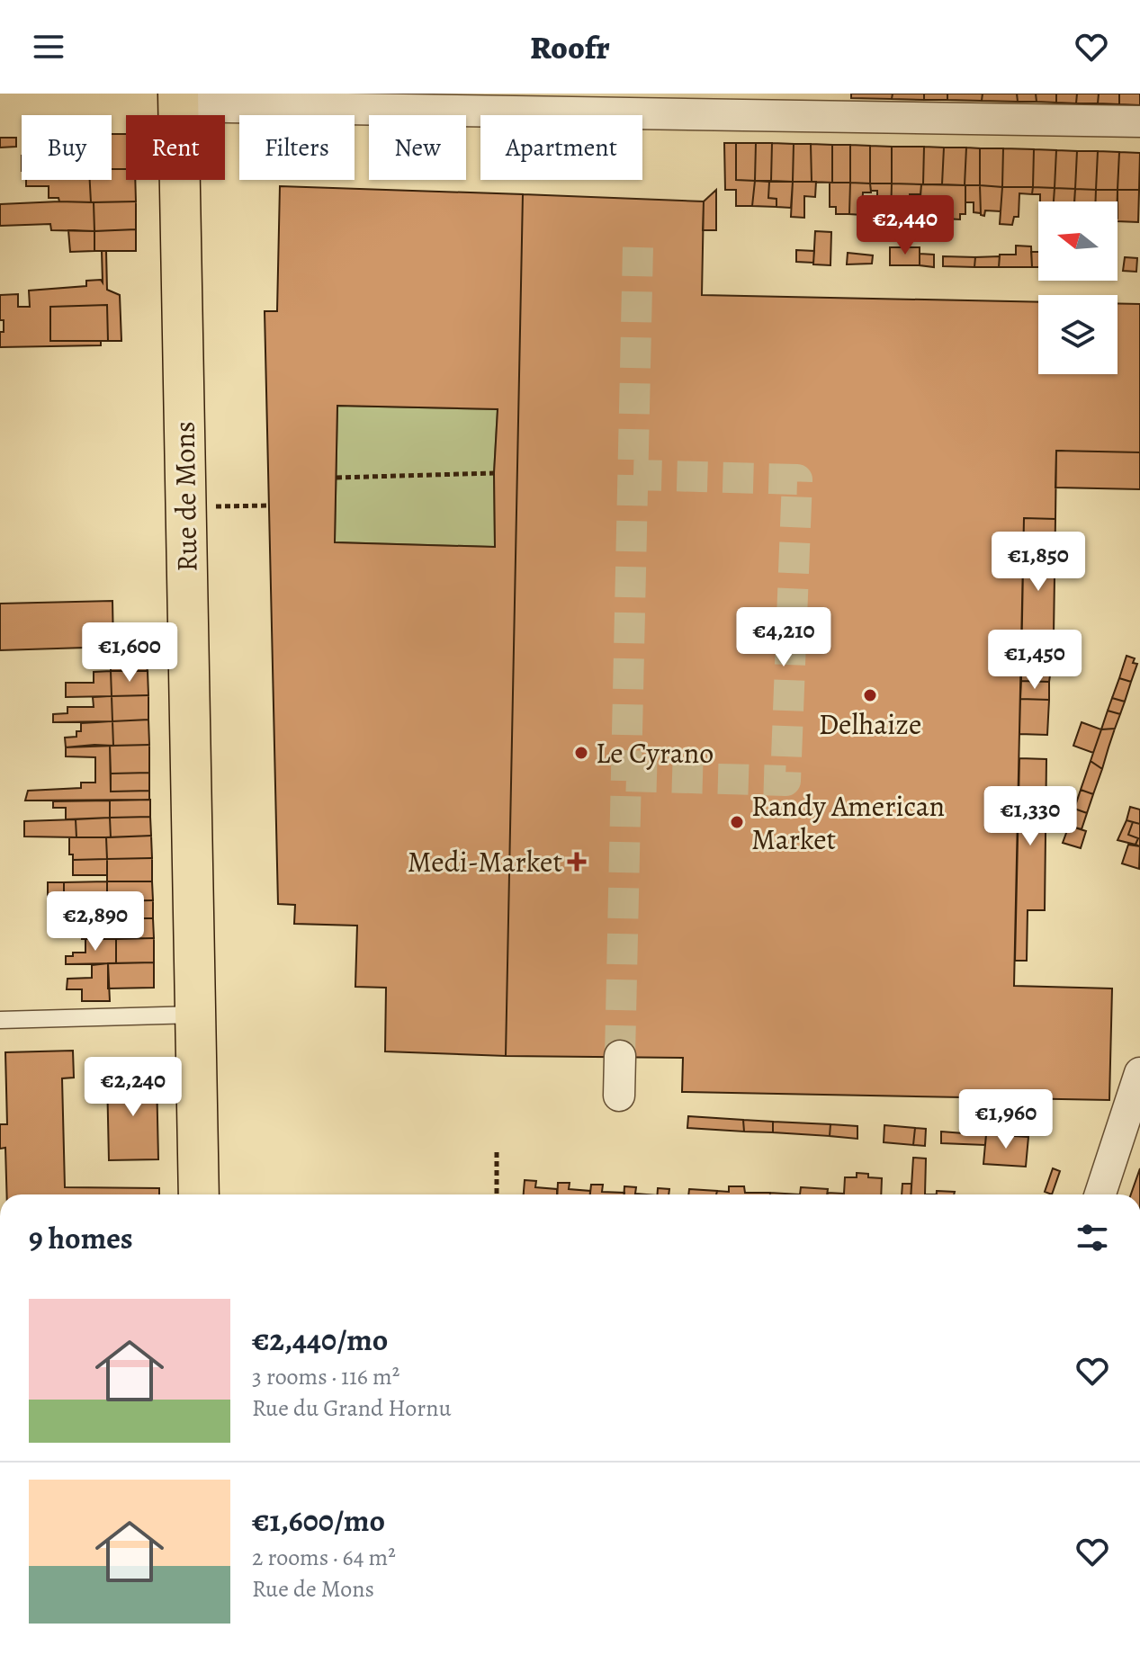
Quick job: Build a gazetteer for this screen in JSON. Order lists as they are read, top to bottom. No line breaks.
{"streets":{"main road":["Rue de Mons"]},"places":{"other":["Delhaize","Le Cyrano","Randy American Market"],"health":["Medi-Market"]},"north":"left","page":{"header":"Roofr","chip":["Buy","Rent","Filters","New","Apartment"],"price":["€2,440","€1,850","€4,210","€1,600","€1,450","€1,330","€2,890","€2,240","€1,960"],"heading":"9 homes","list":[{"name":"€2,440/mo","note":"3 rooms · 116 m² · Rue du Grand Hornu"},{"name":"€1,600/mo","note":"2 rooms · 64 m² · Rue de Mons"}]}}
